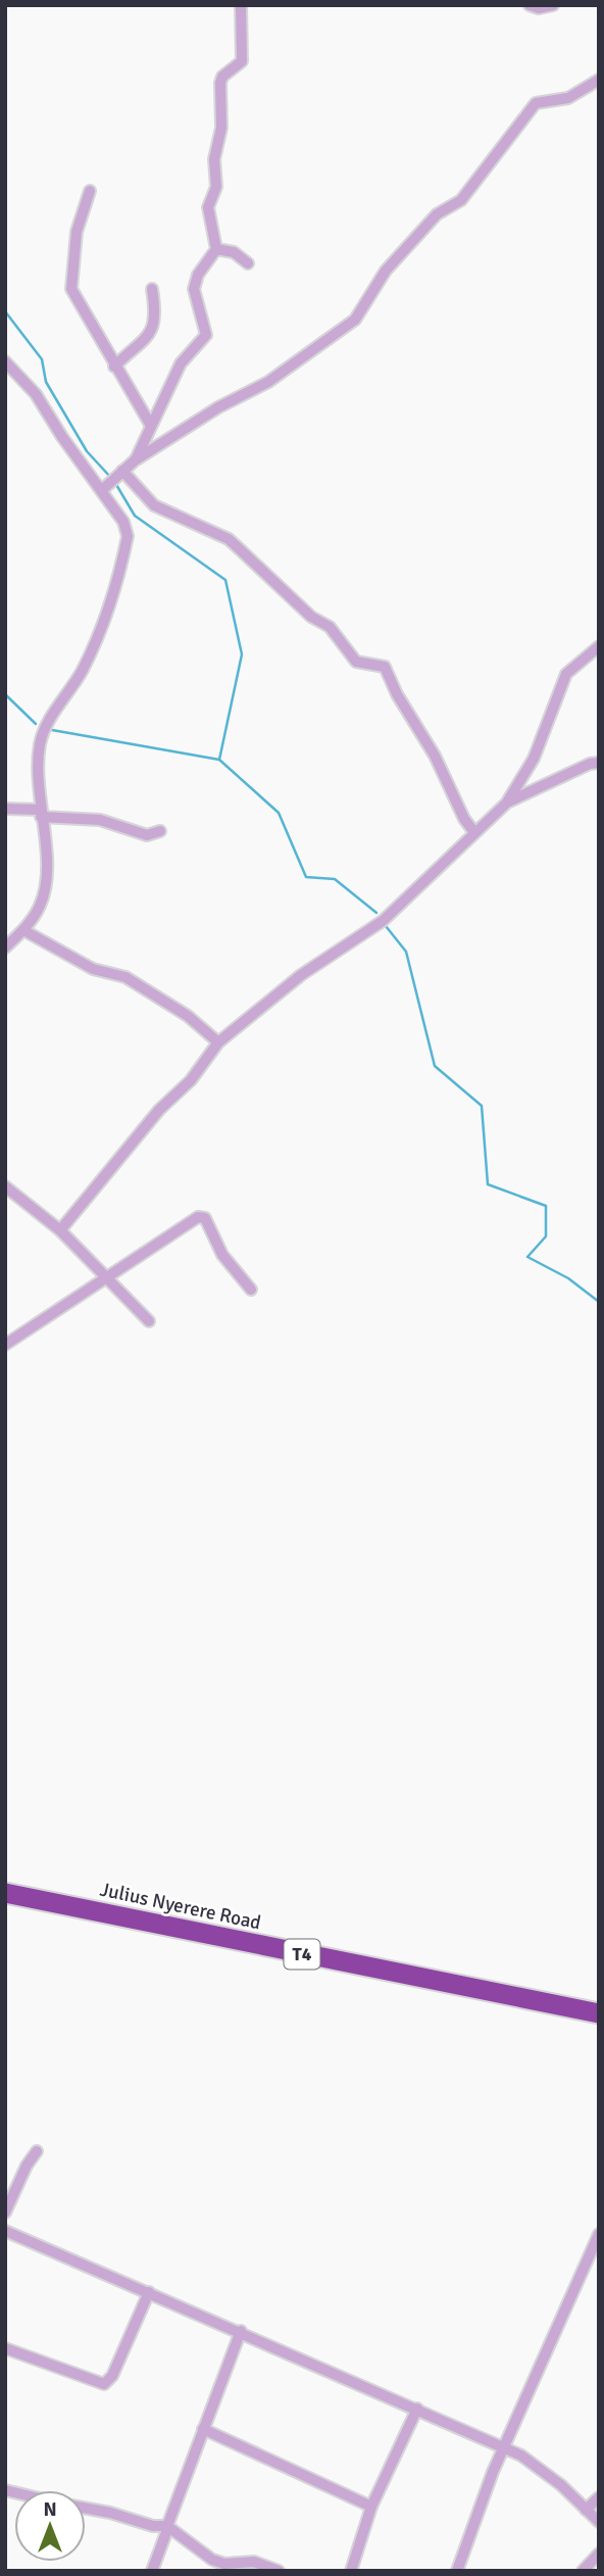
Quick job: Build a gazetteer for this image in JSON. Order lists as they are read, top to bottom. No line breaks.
{"streets":{"highway":["Julius Nyerere Road","T4"]},"north":"top"}
